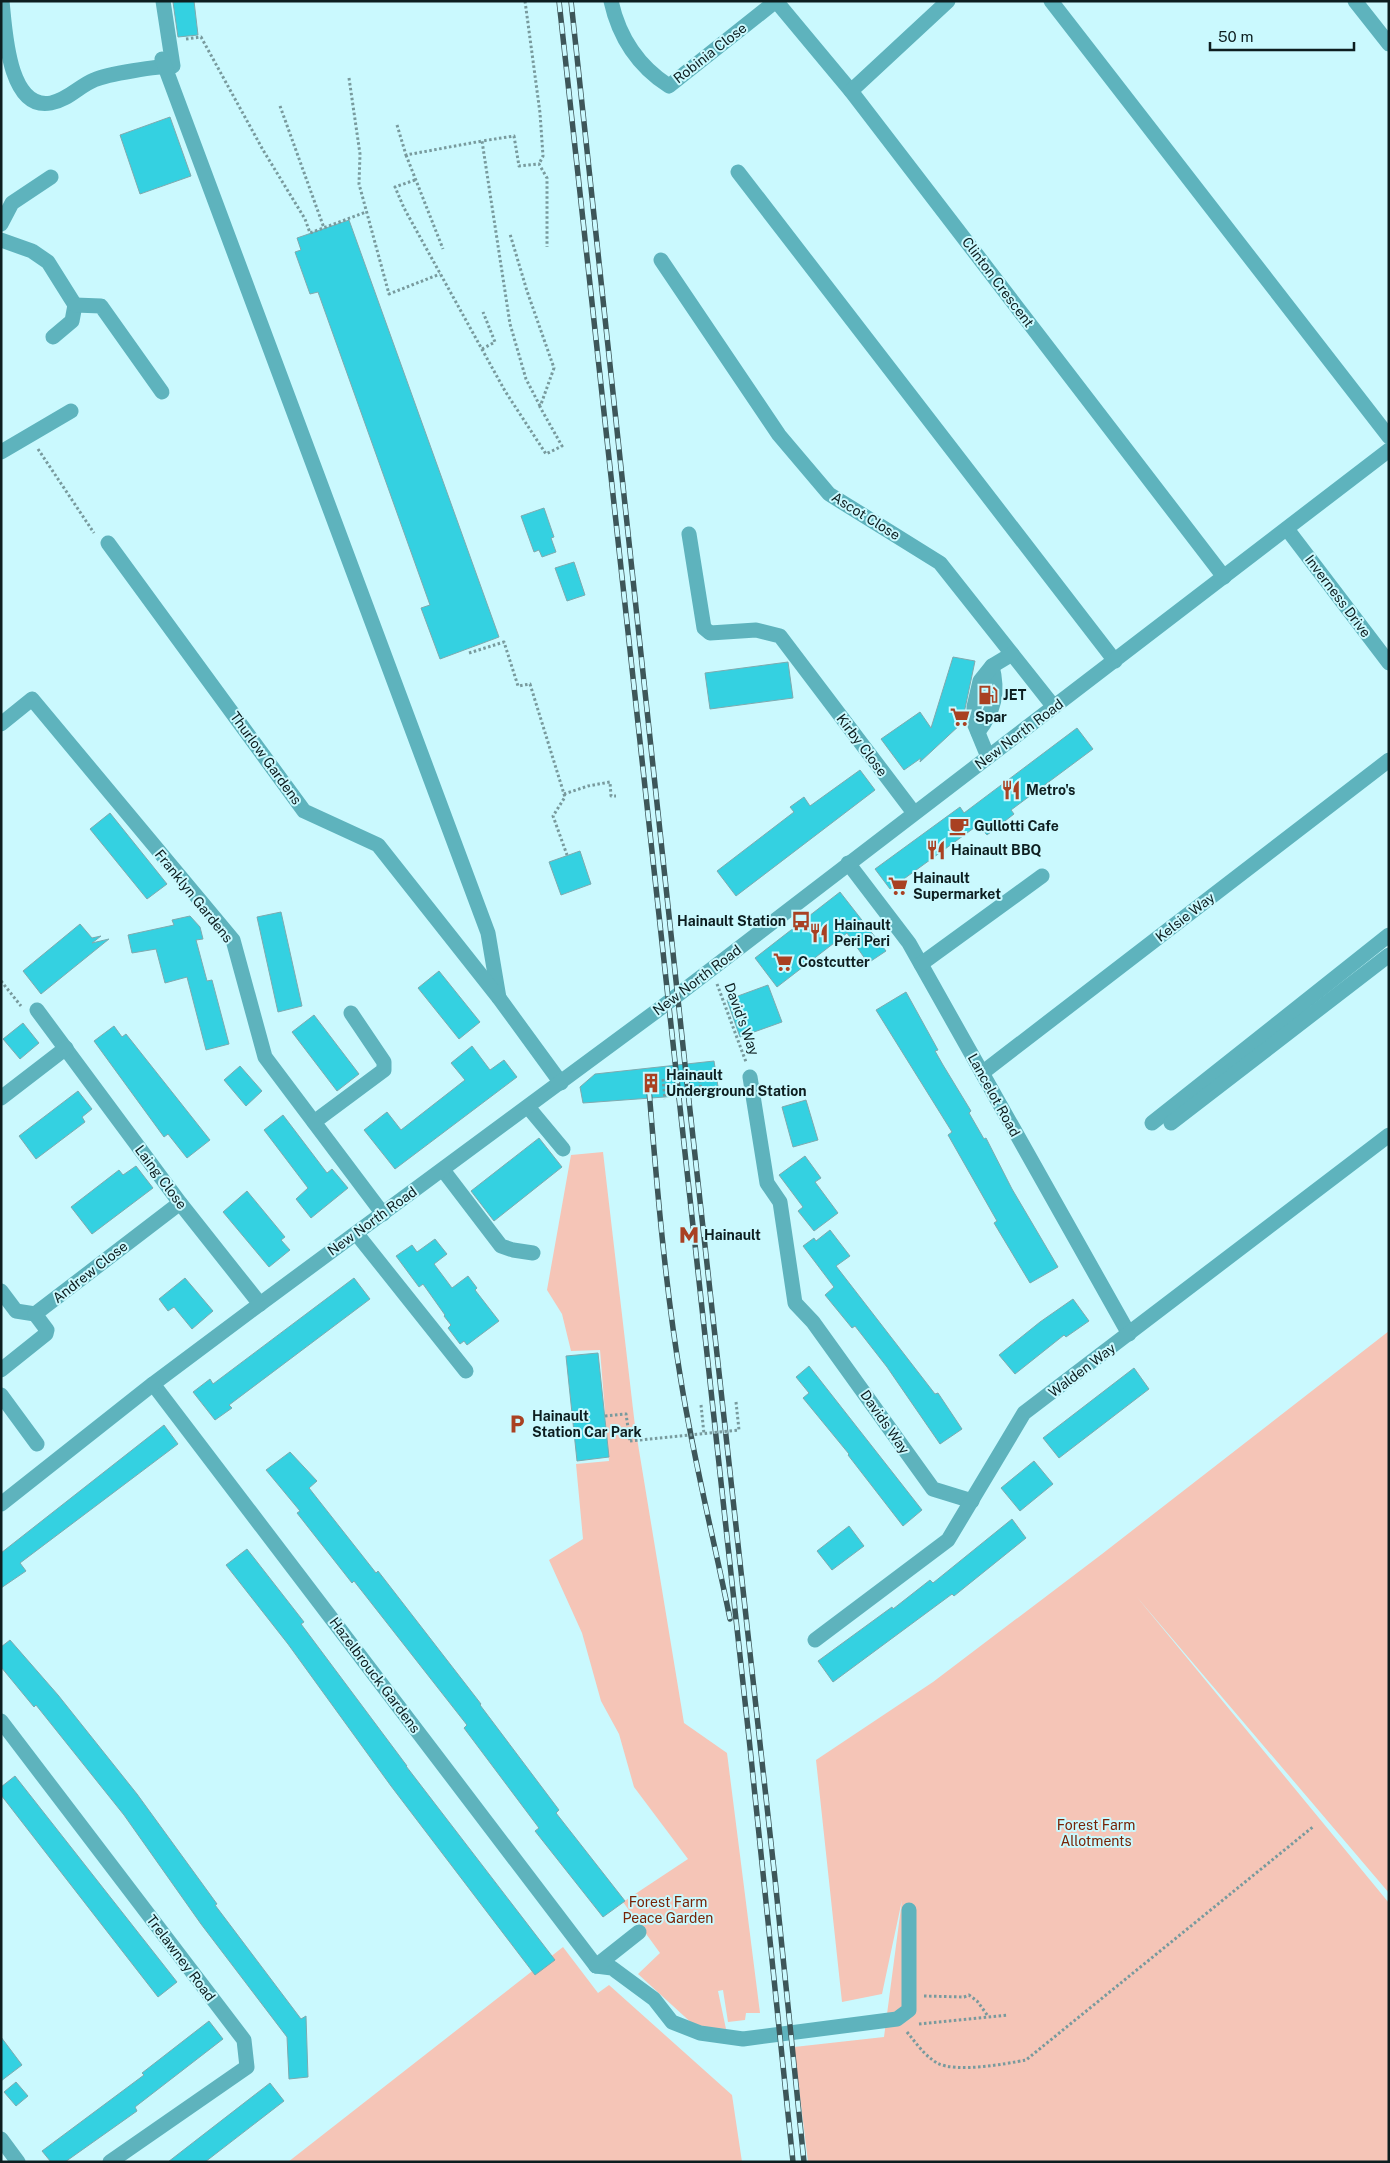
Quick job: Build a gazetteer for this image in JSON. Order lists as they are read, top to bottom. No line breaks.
{"streets":{"street":["Robinia Close","Clinton Crescent","Ascot Close","Inverness Drive","New North Road","Kirby Close","Thurlow Gardens","Franklyn Gardens","Kelsie Way","Lancelot Road","Laing Close","Andrew Close","Walden Way","Davids Way","Hazelbrouck Gardens","Trelawney Road"],"path":["David's Way"]},"crossings":[["Robinia Close","Clinton Crescent"],["Clinton Crescent","New North Road"],["Ascot Close","New North Road"],["Inverness Drive","New North Road"],["New North Road","Kirby Close"],["New North Road","Thurlow Gardens"],["New North Road","Franklyn Gardens"],["New North Road","David's Way"],["New North Road","Lancelot Road"],["New North Road","Laing Close"],["New North Road","Hazelbrouck Gardens"],["Kelsie Way","Lancelot Road"],["David's Way","Davids Way"],["Lancelot Road","Walden Way"],["Laing Close","Andrew Close"],["Walden Way","Davids Way"]],"parks":["Forest Farm Allotments","Forest Farm Peace Garden"],"places":{"fuel station":["JET"],"supermarket":["Spar","Hainault Supermarket","Costcutter"],"restaurant":["Metro's","Hainault BBQ","Hainault Peri Peri"],"cafe":["Gullotti Cafe"],"bus stop":["Hainault Station"],"building":["Hainault Underground Station"],"metro station":["Hainault"],"parking":["Hainault Station Car Park"]},"scale_bar":"50 m"}
